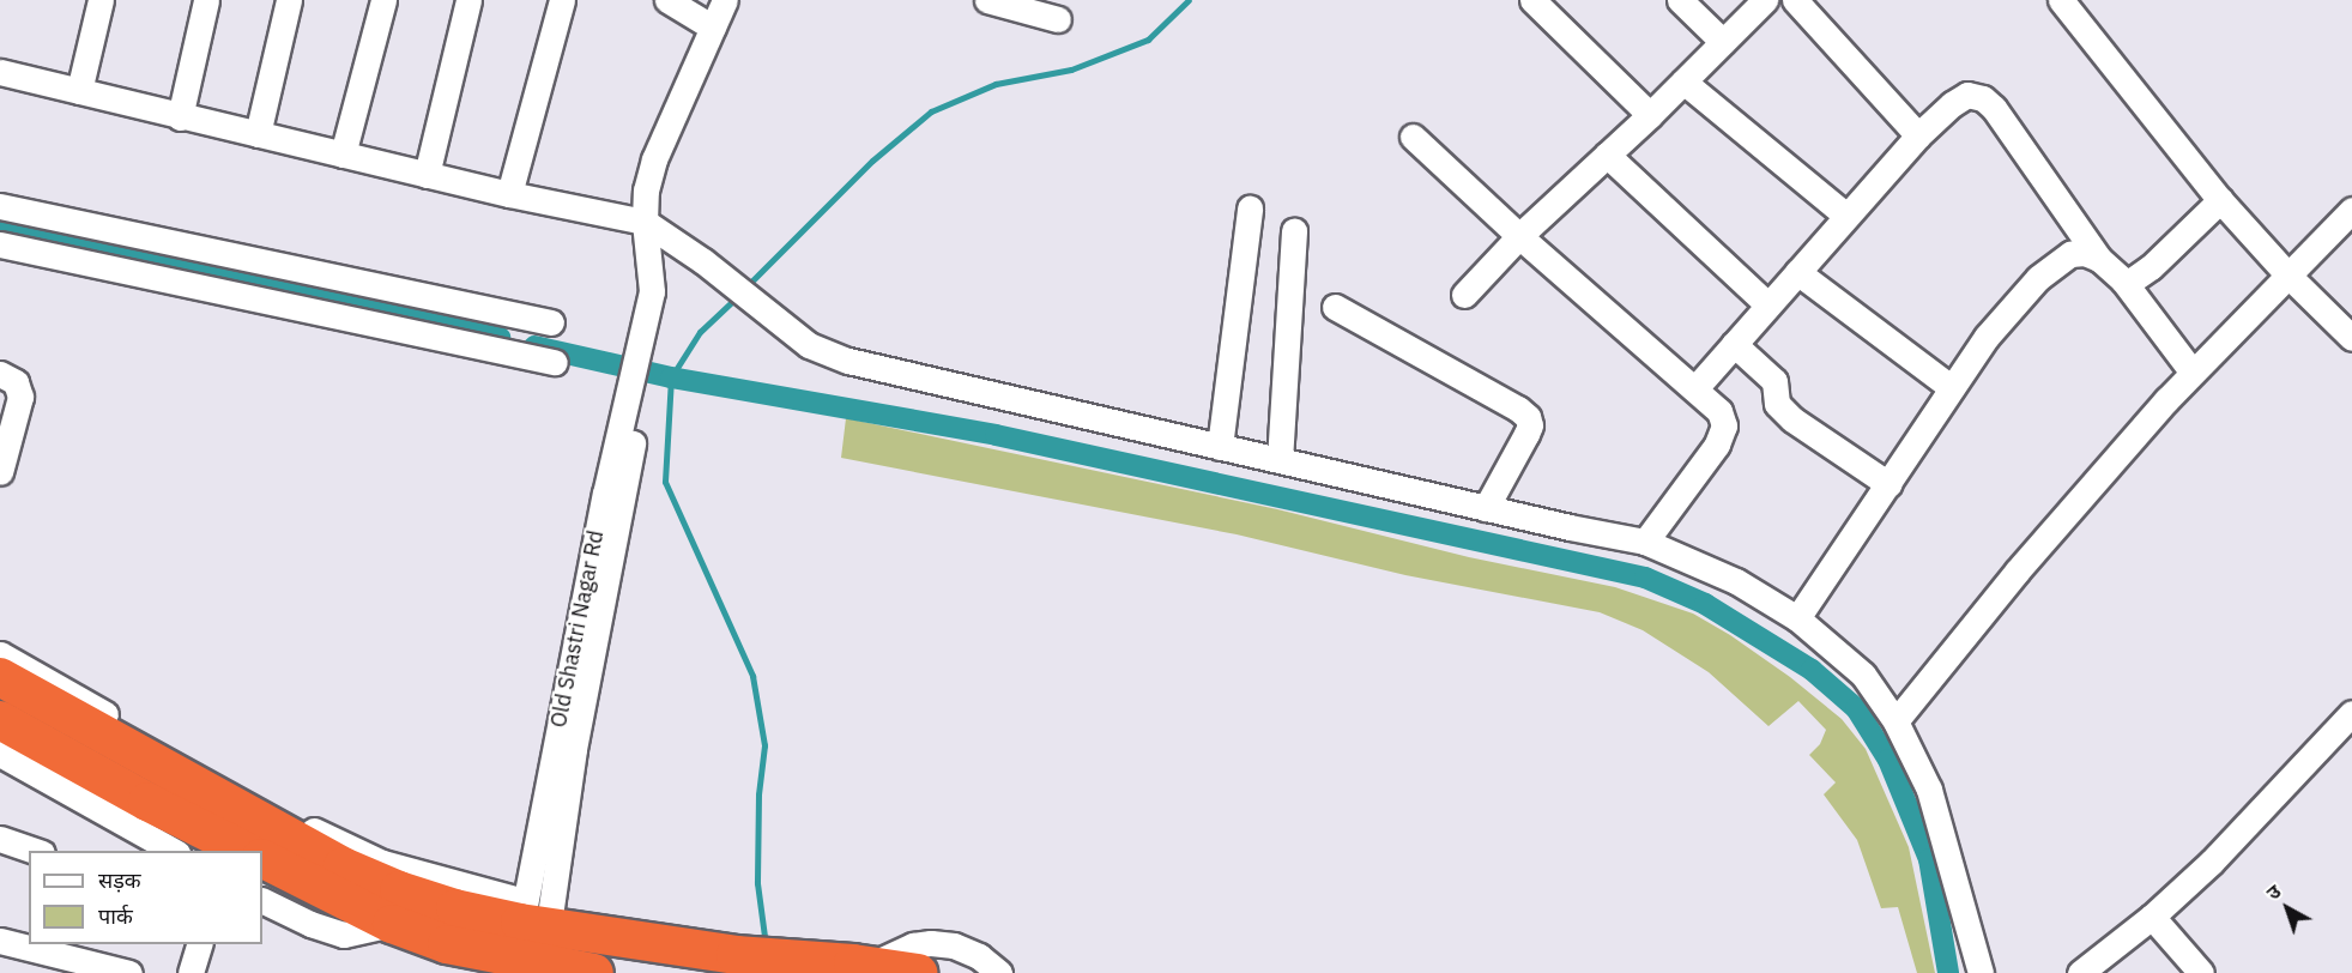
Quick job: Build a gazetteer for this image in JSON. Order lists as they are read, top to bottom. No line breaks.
{"streets":{"street":["Old Shastri Nagar Rd"]},"legend":["सड़क","पार्क"],"north":"top left"}
